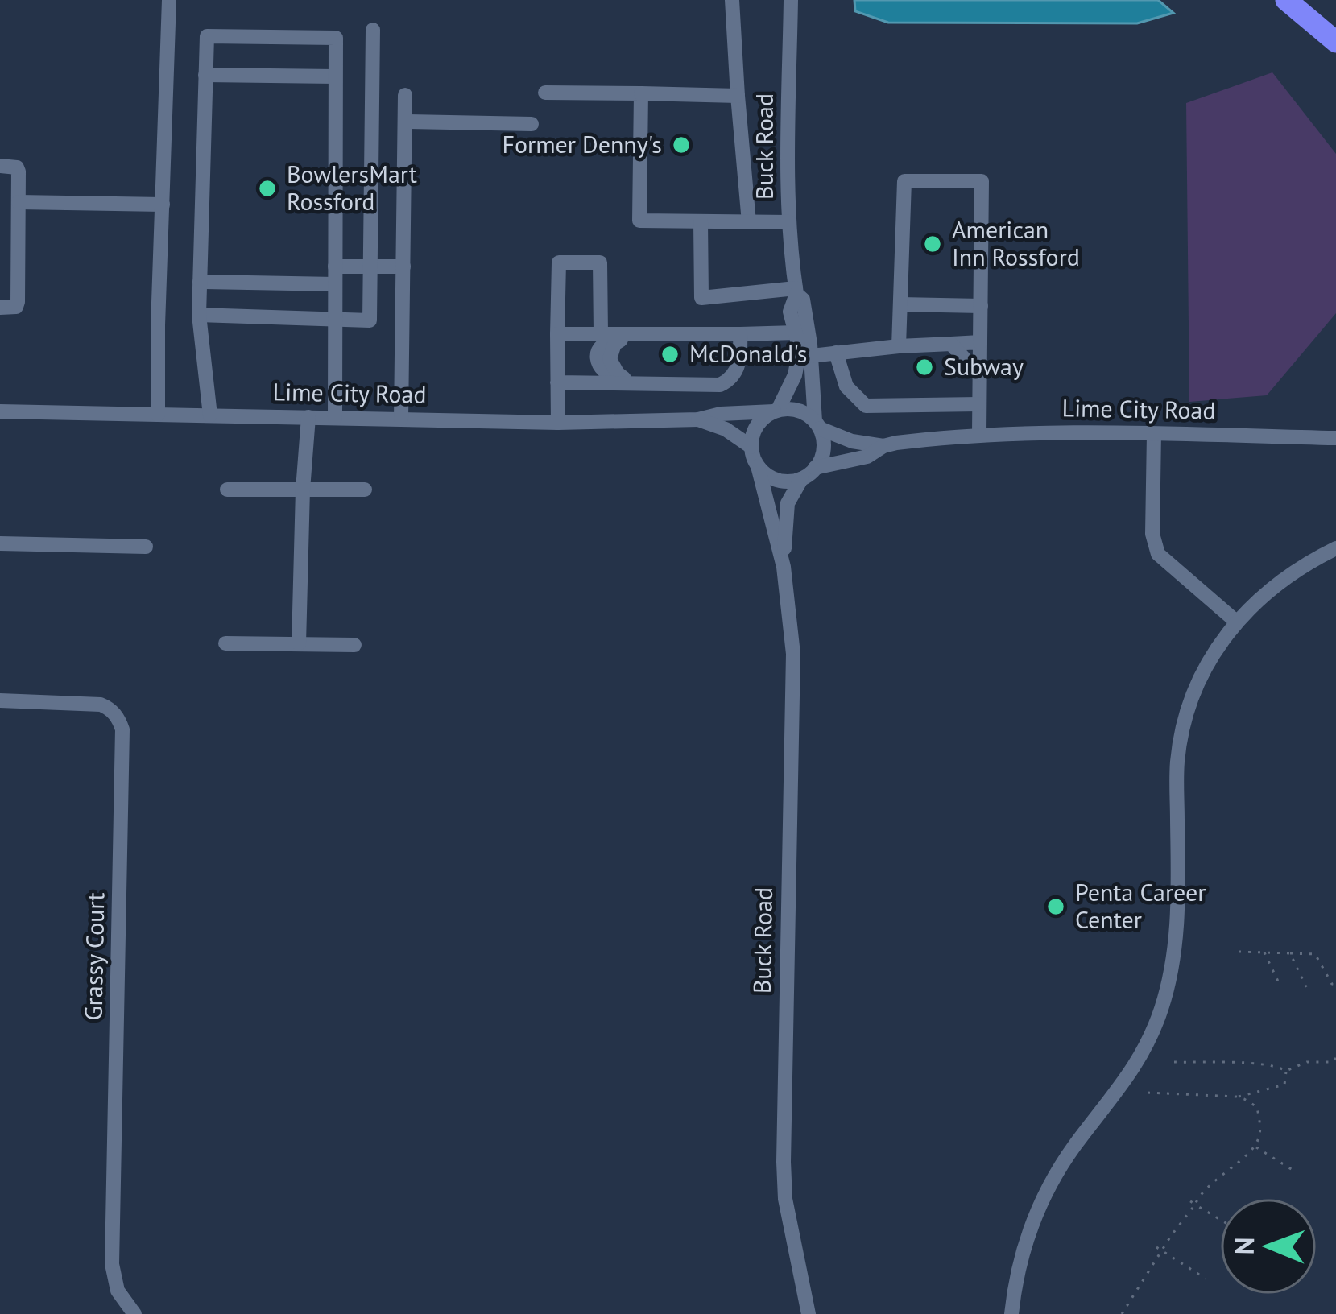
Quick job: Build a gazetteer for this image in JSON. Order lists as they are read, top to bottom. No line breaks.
{"streets":{"street":["Buck Road","Lime City Road","Grassy Court"]},"crossings":[["Buck Road","Lime City Road"]],"places":["Former Denny's","BowlersMart Rossford","American Inn Rossford","McDonald's","Subway","Penta Career Center"],"north":"left"}
